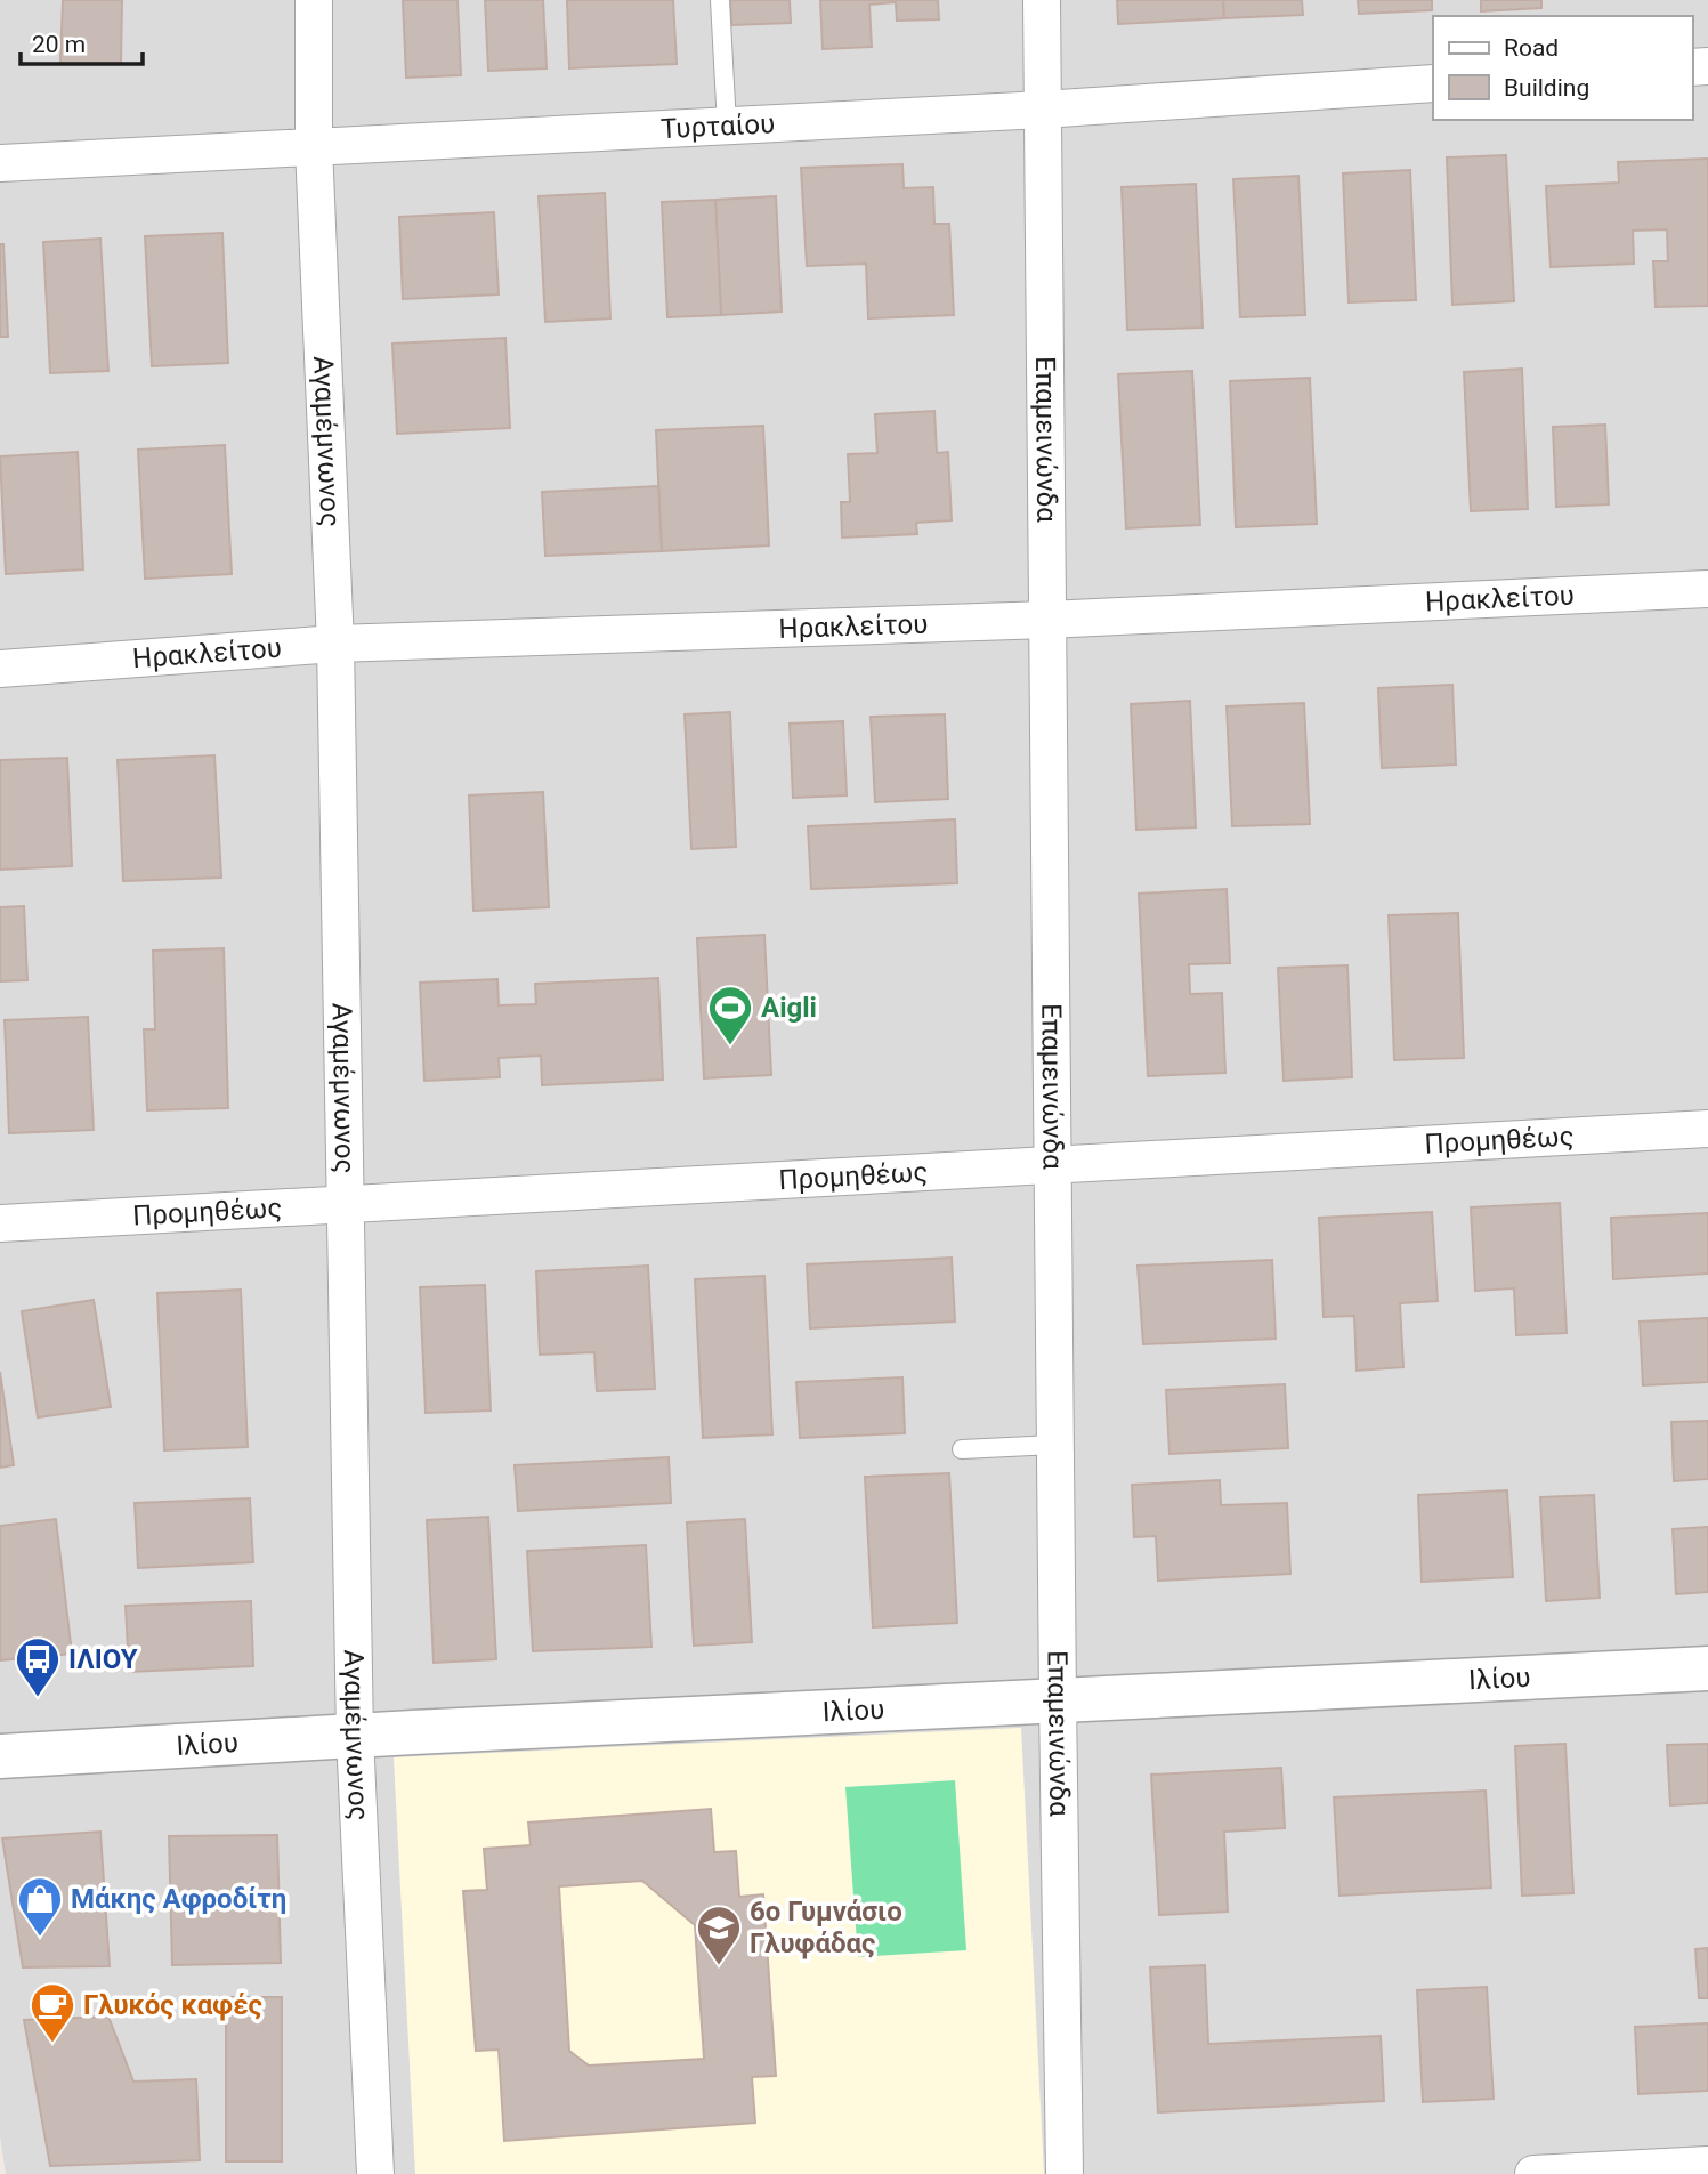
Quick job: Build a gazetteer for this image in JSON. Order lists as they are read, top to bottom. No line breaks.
{"streets":{"street":["Τυρταίου","Αγαμέμνωνος","Επαμεινώνδα","Ηρακλείτου","Προμηθέως","Ιλίου"]},"crossings":[["Τυρταίου","Αγαμέμνωνος"],["Τυρταίου","Επαμεινώνδα"],["Αγαμέμνωνος","Ηρακλείτου"],["Αγαμέμνωνος","Προμηθέως"],["Αγαμέμνωνος","Ιλίου"],["Επαμεινώνδα","Ηρακλείτου"],["Επαμεινώνδα","Προμηθέως"],["Επαμεινώνδα","Ιλίου"]],"places":{"sports":["Aigli"],"bus stop":["ΙΛΙΟΥ"],"shop":["Μάκης Αφροδίτη"],"school or university":["6ο Γυμνάσιο Γλυφάδας"],"cafe":["Γλυκός καφές"]},"legend":["Road","Building"],"scale_bar":"20 m"}
